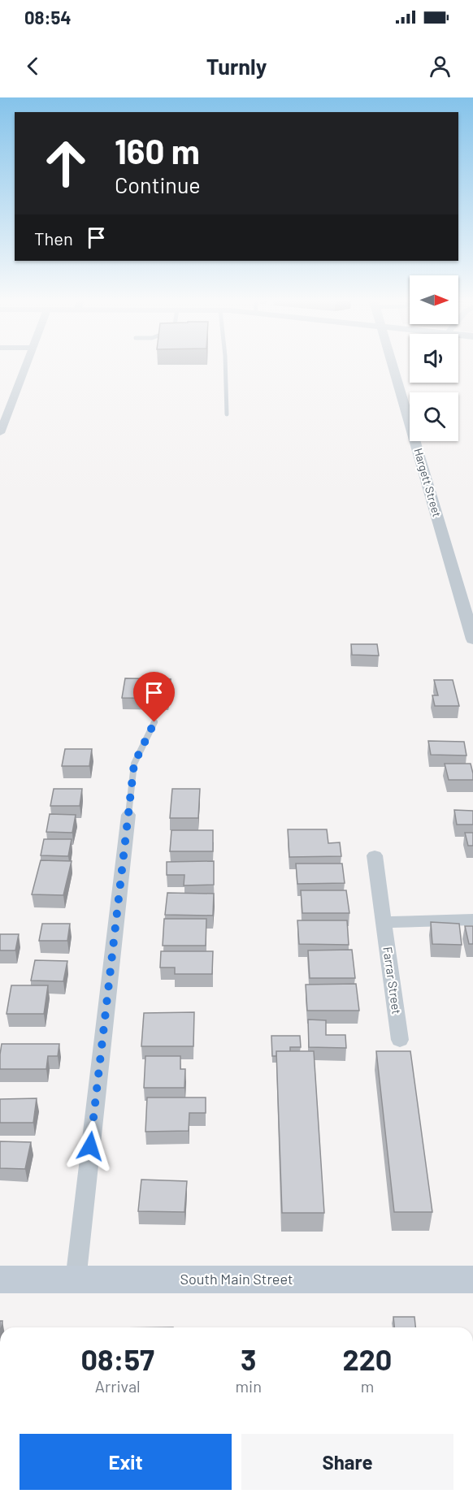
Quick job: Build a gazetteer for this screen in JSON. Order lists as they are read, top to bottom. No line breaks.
{"streets":{"main road":["South Main Street"],"street":["Hargett Street","Farrar Street"]},"north":"right","page":{"status":"08:54","header":"Turnly","turn":["160 m","Continue"],"then":"Then","eta":["08:57","Arrival","3","min","220","m"],"buttons":["Exit","Share"]}}
